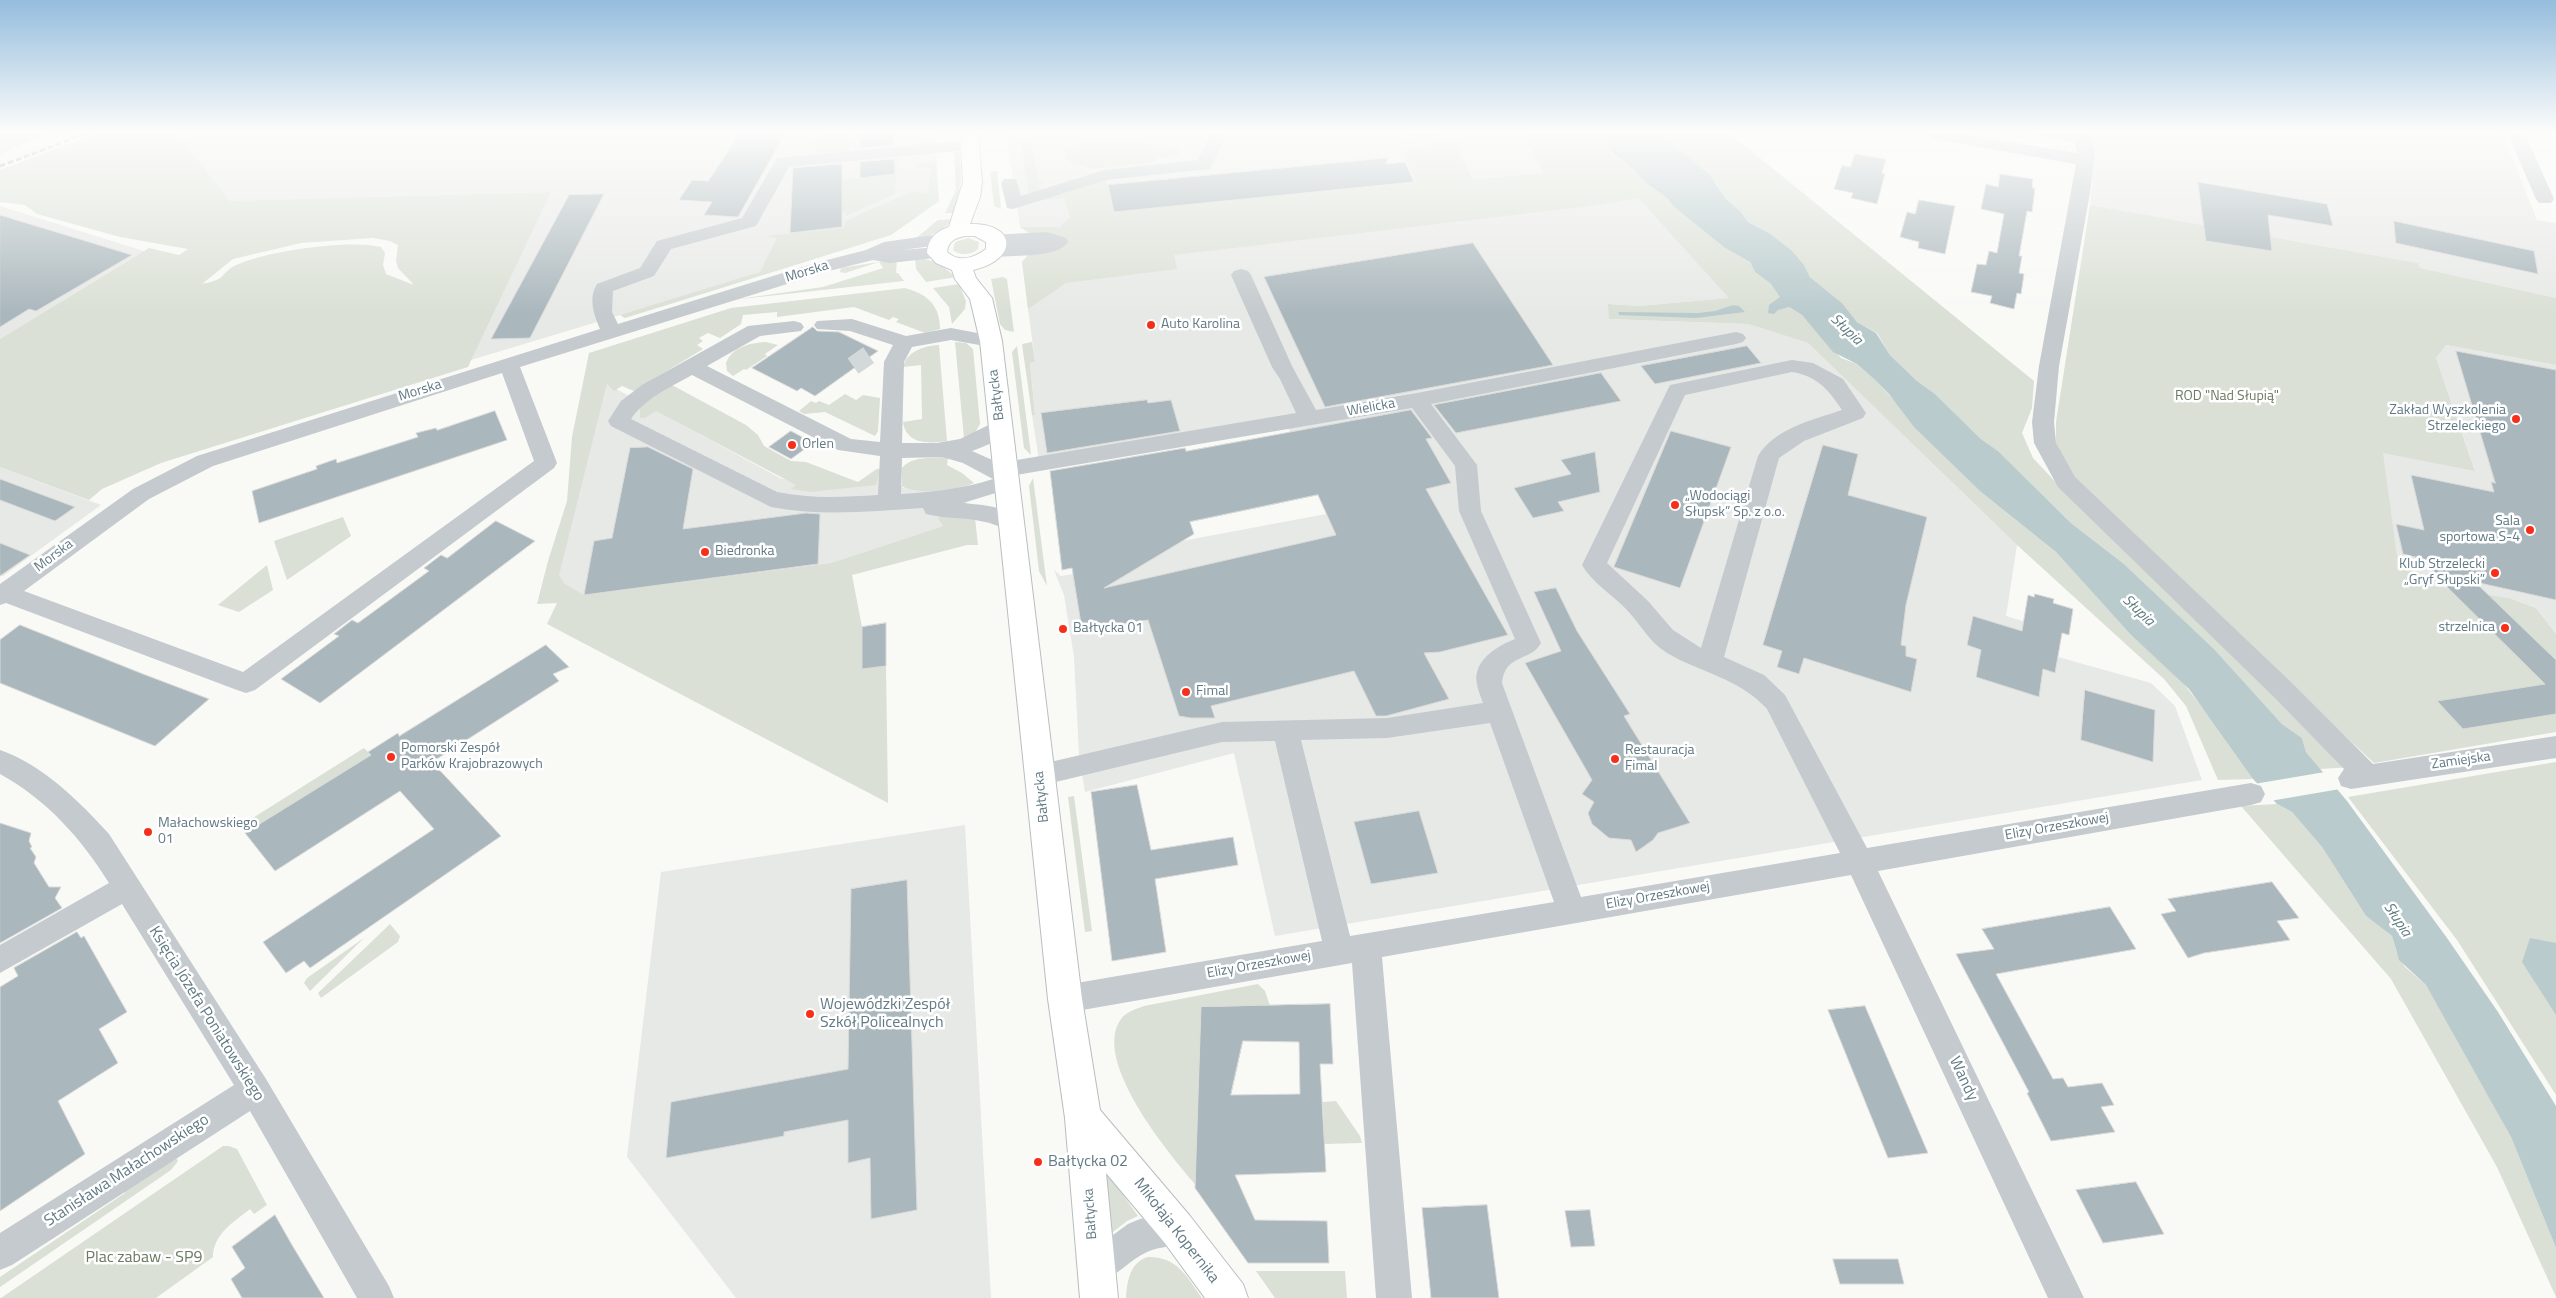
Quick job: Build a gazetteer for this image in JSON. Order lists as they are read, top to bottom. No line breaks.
{"streets":{"main road":["Bałtycka","Mikołaja Kopernika"],"street":["Morska","Wielicka","Zamiejska","Elizy Orzeszkowej","Księcia Józefa Poniatowskiego","Wandy","Stanisława Małachowskiego"]},"crossings":[["Bałtycka","Wielicka"],["Bałtycka","Elizy Orzeszkowej"],["Bałtycka","Mikołaja Kopernika"],["Elizy Orzeszkowej","Wandy"],["Księcia Józefa Poniatowskiego","Stanisława Małachowskiego"]],"water":["Słupia"],"parks":["ROD \"Nad Słupią\"","Plac zabaw - SP9"],"places":["Auto Karolina","Zakład Wyszkolenia Strzeleckiego","Orlen","„Wodociągi Słupsk” Sp. z o.o.","Sala sportowa S-4","Biedronka","Klub Strzelecki „Gryf Słupski”","strzelnica","Bałtycka 01","Fimal","Pomorski Zespół Parków Krajobrazowych","Restauracja Fimal","Małachowskiego 01","Wojewódzki Zespół Szkół Policealnych","Bałtycka 02"]}
